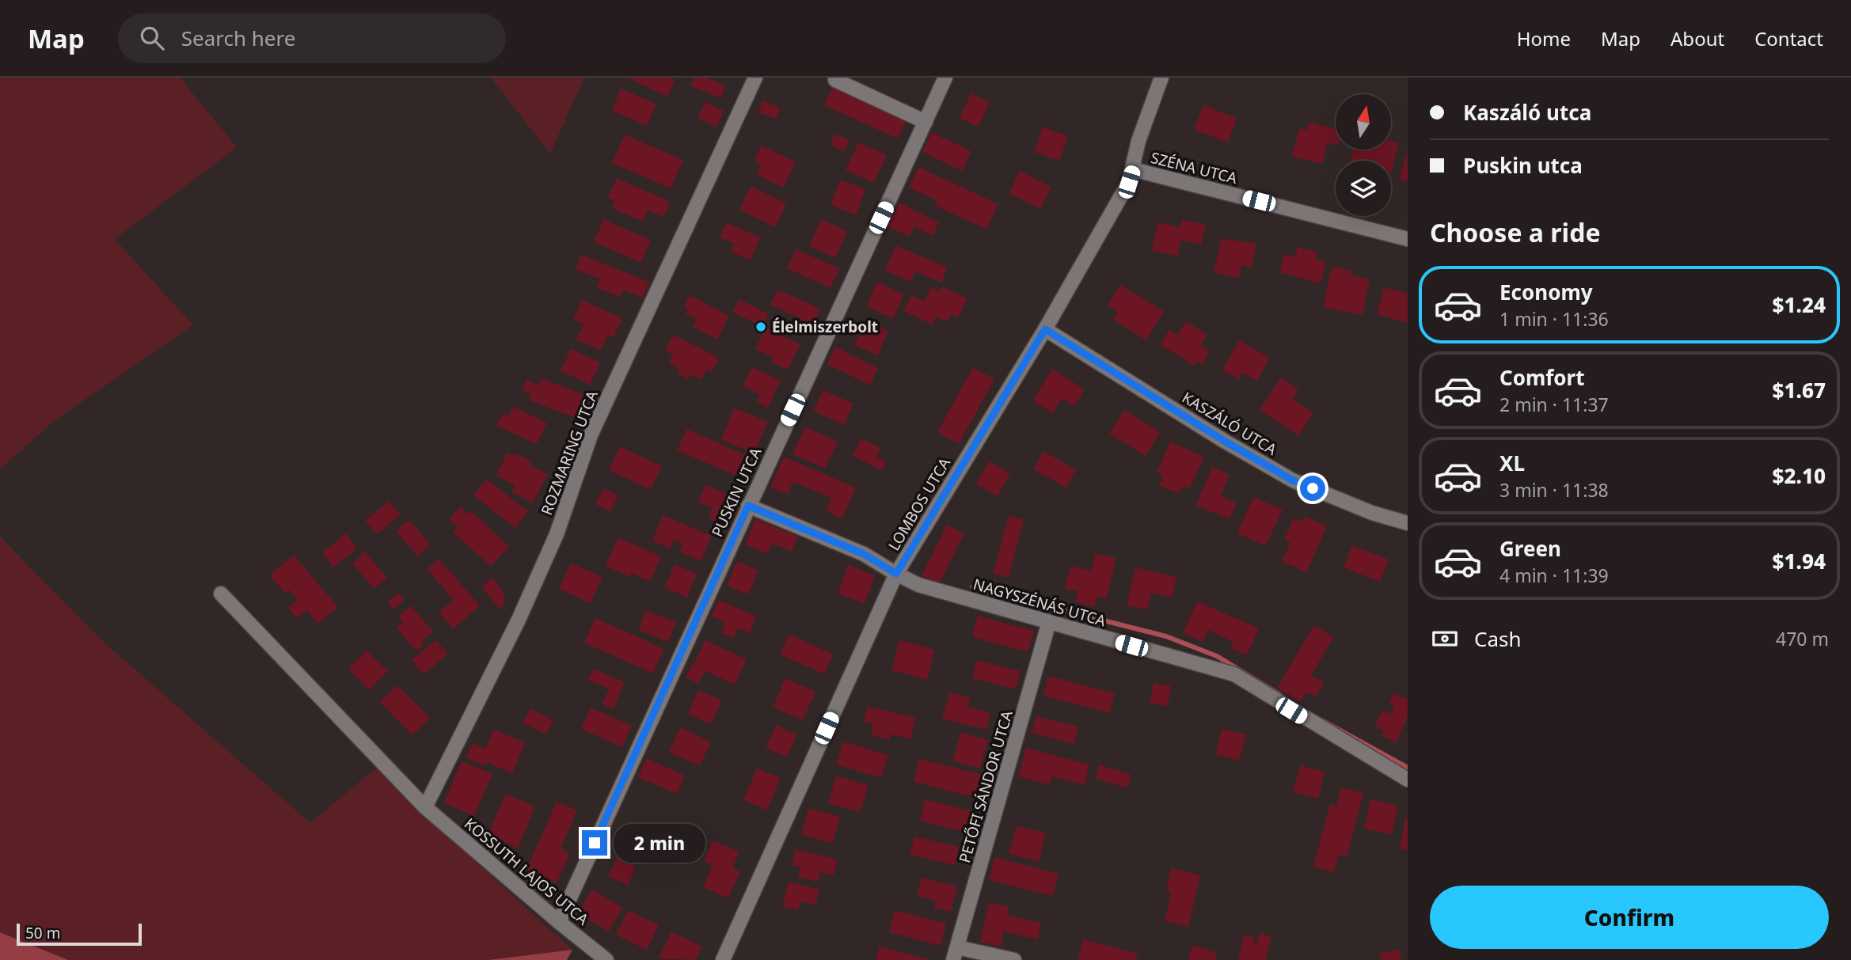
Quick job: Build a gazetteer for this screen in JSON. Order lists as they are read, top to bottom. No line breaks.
{"streets":{"street":["SZÉNA UTCA","KASZÁLÓ UTCA","ROZMARING UTCA","PUSKIN UTCA","LOMBOS UTCA","NAGYSZÉNÁS UTCA","PETŐFI SÁNDOR UTCA","KOSSUTH LAJOS UTCA"]},"crossings":[["SZÉNA UTCA","LOMBOS UTCA"],["KASZÁLÓ UTCA","LOMBOS UTCA"],["ROZMARING UTCA","KOSSUTH LAJOS UTCA"],["PUSKIN UTCA","NAGYSZÉNÁS UTCA"],["PUSKIN UTCA","KOSSUTH LAJOS UTCA"],["LOMBOS UTCA","NAGYSZÉNÁS UTCA"],["NAGYSZÉNÁS UTCA","PETŐFI SÁNDOR UTCA"]],"places":["Élelmiszerbolt"],"scale_bar":"50 m","north":"top","page":{"header":"Map","search":"Search here","nav":["Home","Map","About","Contact"],"banner":["Kaszáló utca","Puskin utca"],"heading":"Choose a ride","list":[{"name":"Economy","note":"1 min · 11:36","value":"$1.24"},{"name":"Comfort","note":"2 min · 11:37","value":"$1.67"},{"name":"XL","note":"3 min · 11:38","value":"$2.10"},{"name":"Green","note":"4 min · 11:39","value":"$1.94"}],"pay":["Cash","470 m"],"bubble":"2 min","buttons":"Confirm","scale":"50 m"}}
